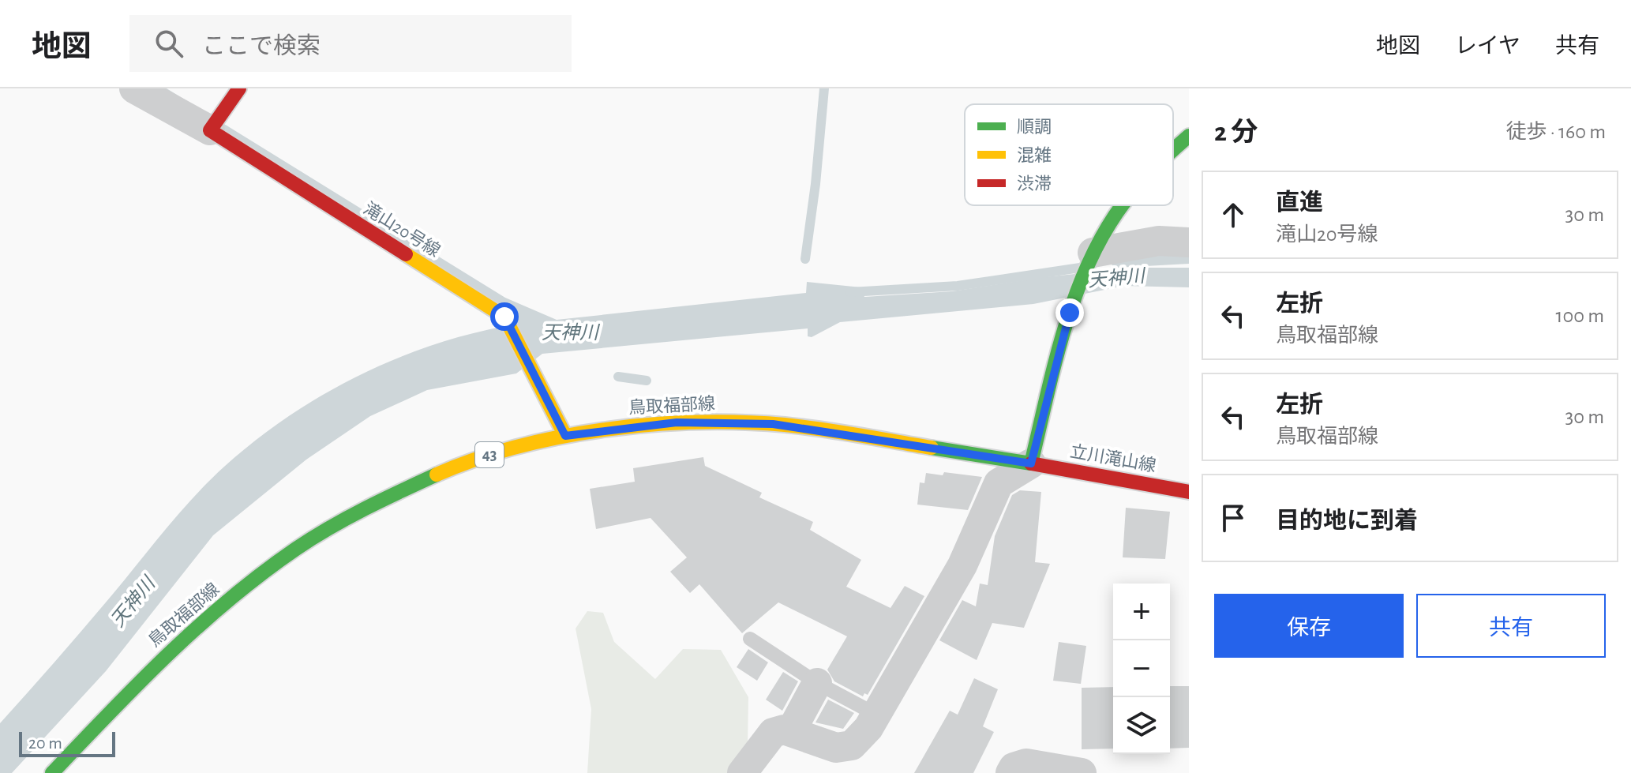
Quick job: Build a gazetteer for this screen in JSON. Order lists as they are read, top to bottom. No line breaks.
{"streets":{"main road":["滝山20号線","鳥取福部線","43","立川滝山線"]},"crossings":[["滝山20号線","鳥取福部線"],["鳥取福部線","立川滝山線"]],"water":["天神川"],"legend":["順調","混雑","渋滞"],"scale_bar":"20 m","page":{"header":"地図","search":"ここで検索","nav":["地図","レイヤ","共有"],"heading":["2 分","徒歩 · 160 m"],"list":[["直進","滝山20号線","30 m"],["左折","鳥取福部線","100 m"],["左折","鳥取福部線","30 m"],"目的地に到着"],"buttons":["保存","共有"],"map_buttons":["+","−"],"scale":"20 m"}}
